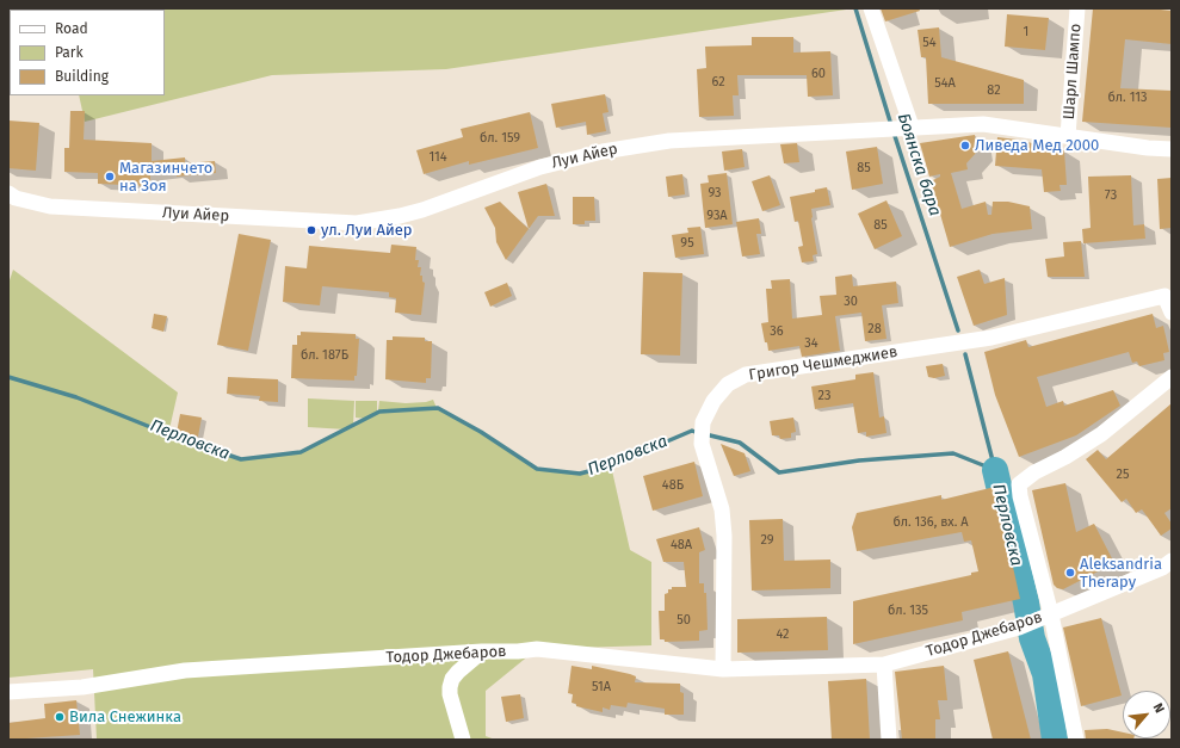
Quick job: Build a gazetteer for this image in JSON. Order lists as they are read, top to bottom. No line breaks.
{"streets":{"street":["Шарл Шампо","Луи Айер","Григор Чешмеджиев","Тодор Джебаров"]},"crossings":[["Шарл Шампо","Луи Айер"],["Григор Чешмеджиев","Тодор Джебаров"]],"water":["Боянска бара","Перловска"],"places":["Ливеда Мед 2000","Магазинчето на Зоя","ул. Луи Айер","Aleksandria Therapy","Вила Снежинка"],"house_numbers":["1","54","60","62","54А","82","бл. 113","бл. 159","114","85","93","73","93А","85","95","30","28","36","34","бл. 187Б","23","25","48Б","бл. 136, вх. А","29","48А","бл. 135","50","42","51А"],"legend":["Road","Park","Building"],"north":"top right"}
